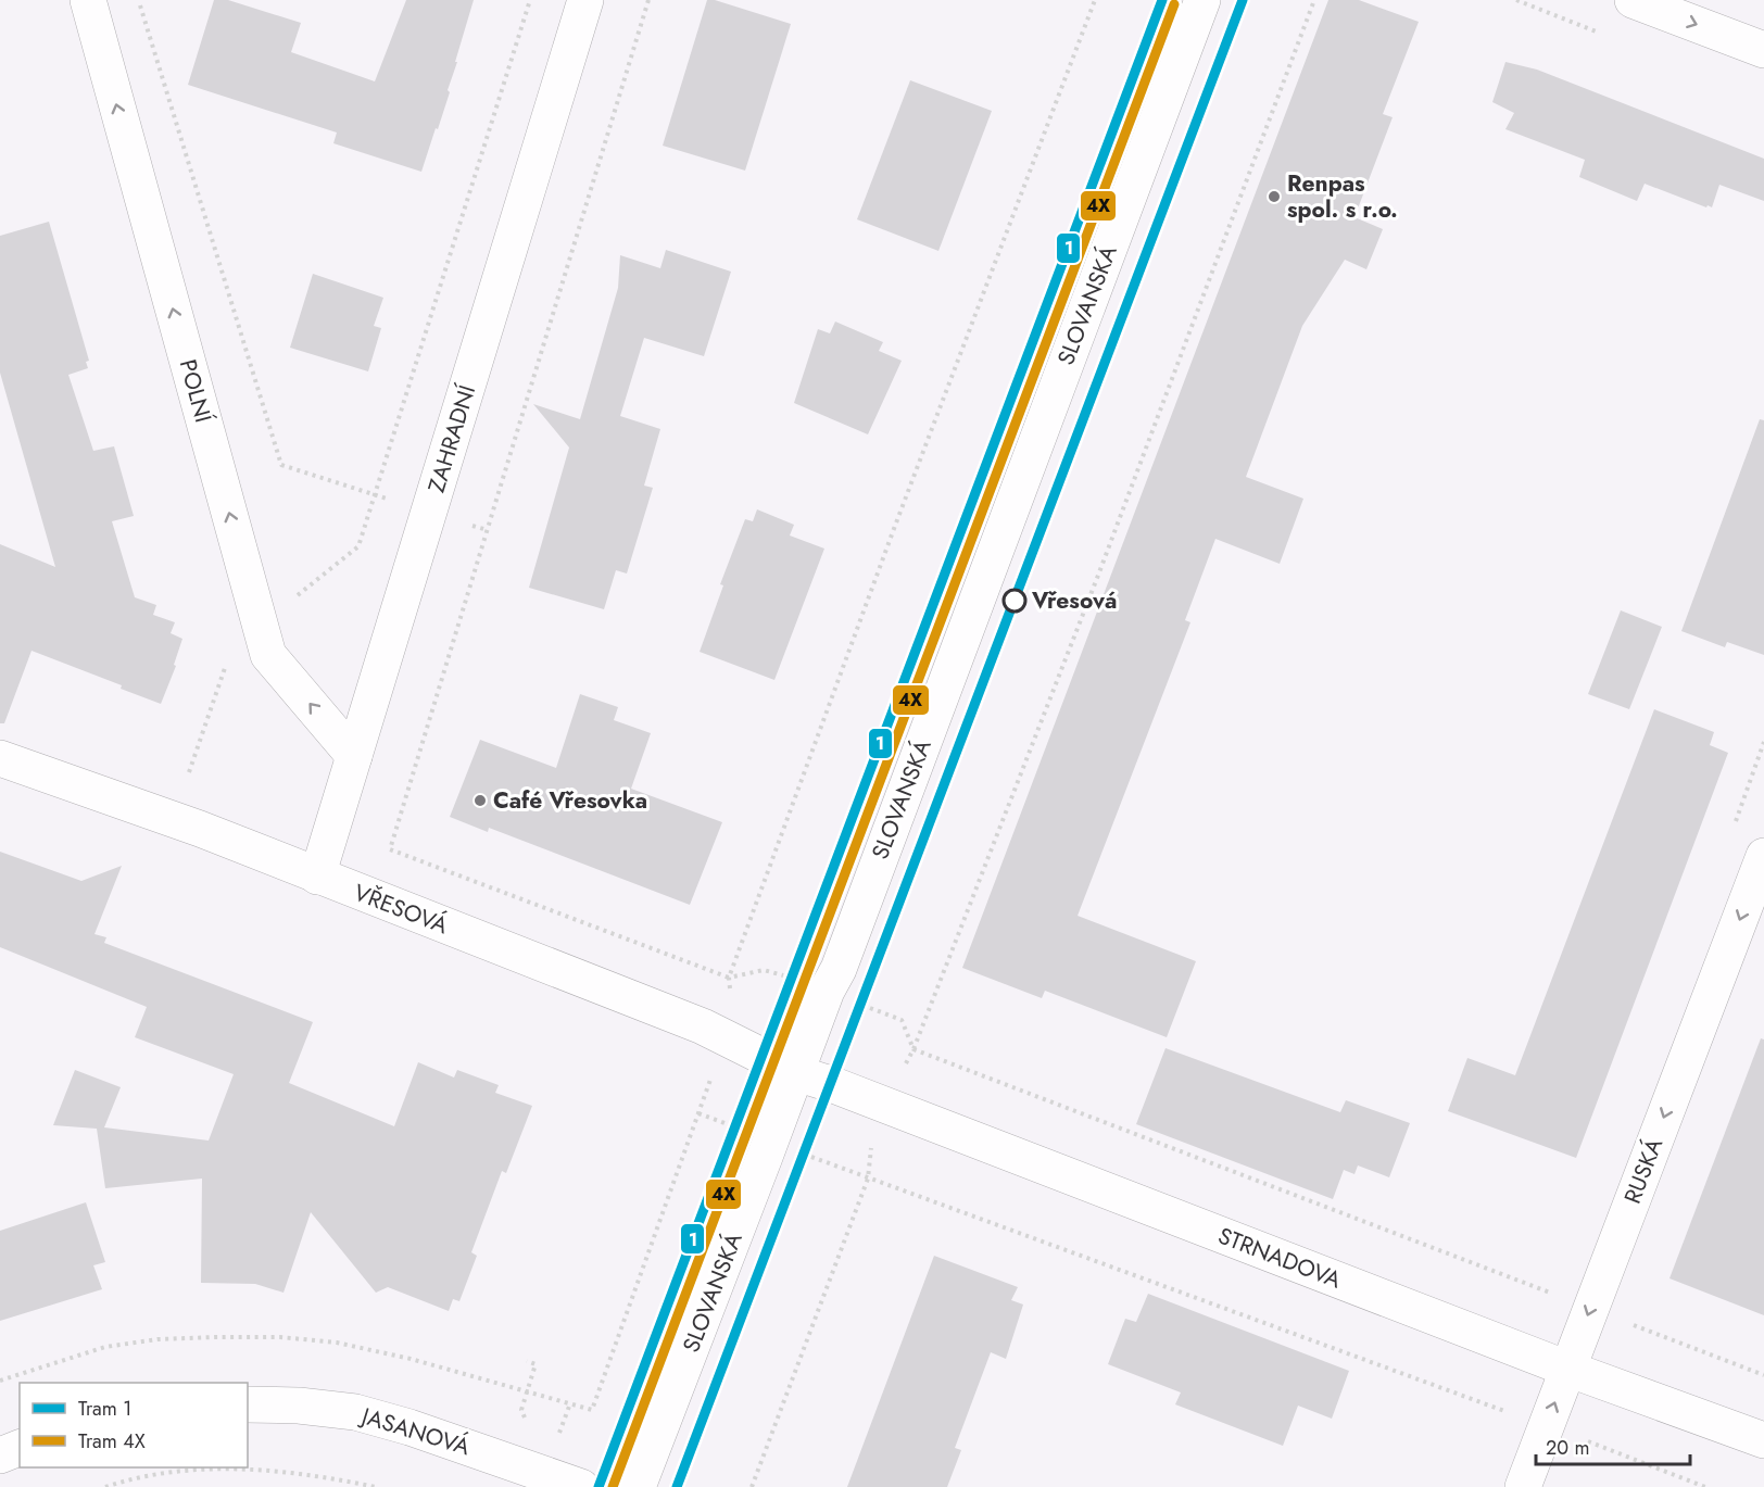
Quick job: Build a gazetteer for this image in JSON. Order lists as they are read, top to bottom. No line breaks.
{"streets":{"street":["SLOVANSKÁ","POLNÍ","ZAHRADNÍ","VŘESOVÁ","RUSKÁ","STRNADOVA","JASANOVÁ"]},"crossings":[["SLOVANSKÁ","VŘESOVÁ"],["SLOVANSKÁ","STRNADOVA"],["POLNÍ","ZAHRADNÍ"],["ZAHRADNÍ","VŘESOVÁ"],["VŘESOVÁ","STRNADOVA"],["RUSKÁ","STRNADOVA"]],"one_way":["POLNÍ"],"places":["Renpas spol. s r.o.","Vřesová","Café Vřesovka"],"lines":["tram line 1","tram line 4X"],"legend":["Tram 1","Tram 4X"],"scale_bar":"20 m"}
